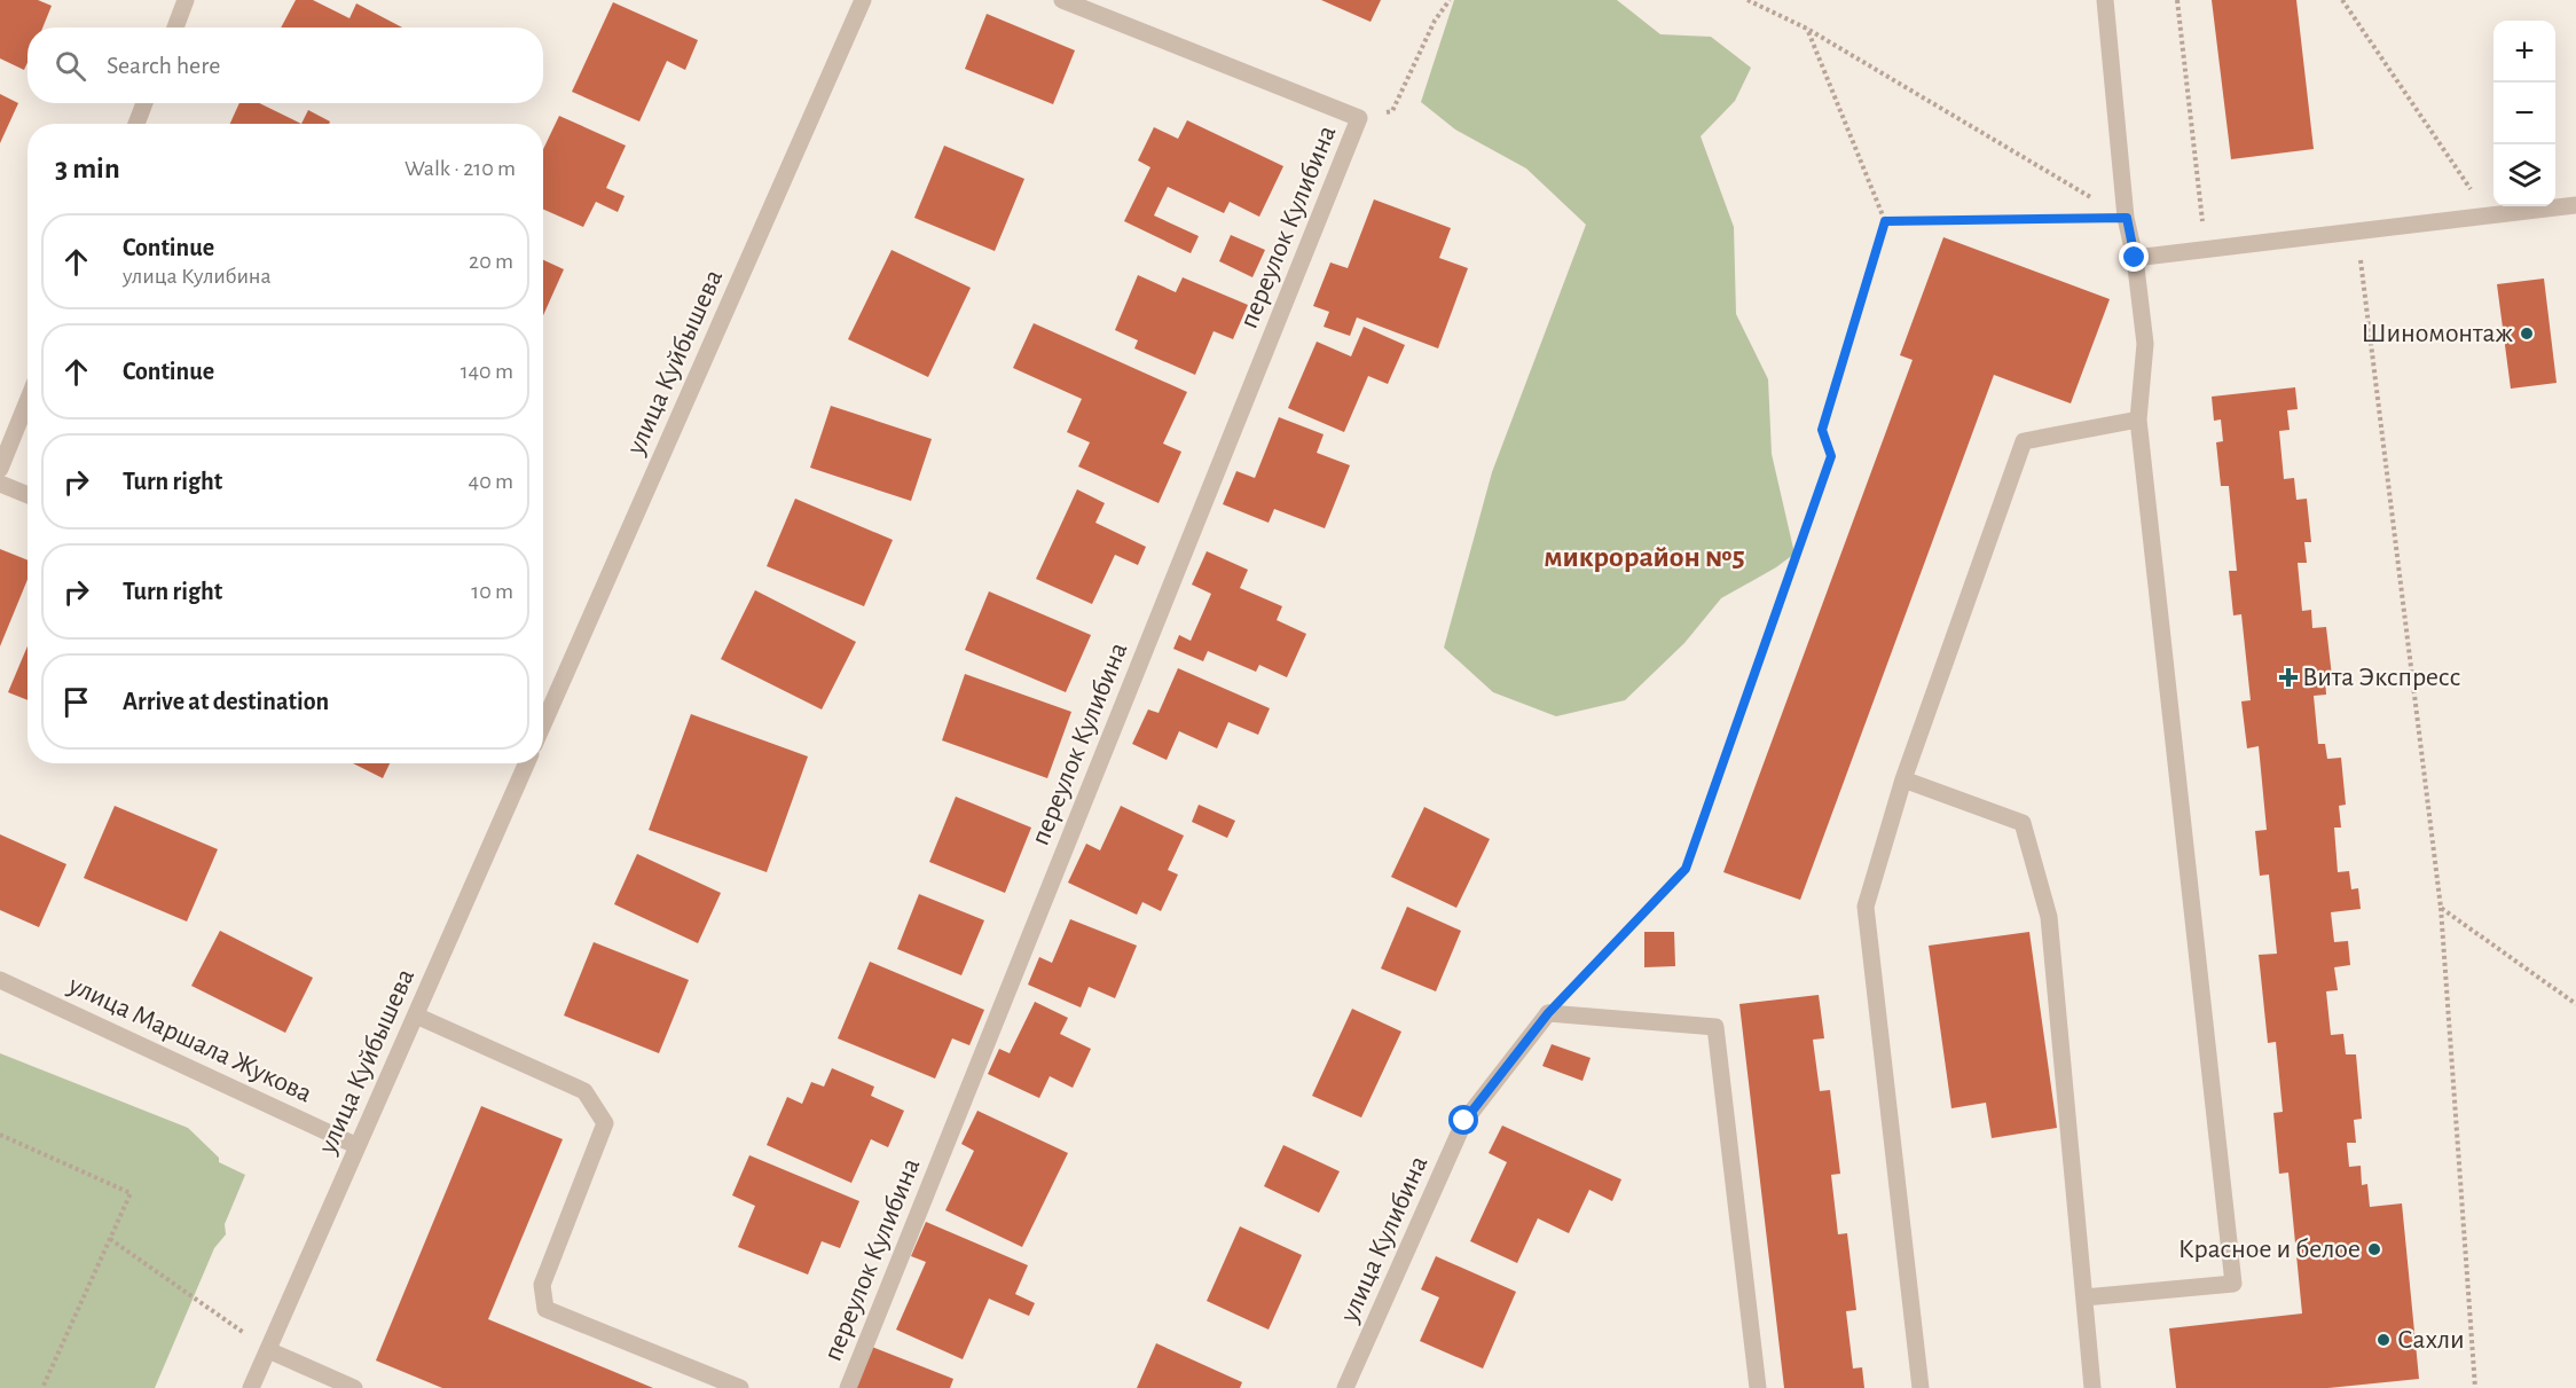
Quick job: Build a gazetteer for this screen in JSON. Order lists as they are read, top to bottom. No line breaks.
{"streets":{"street":["переулок Кулибина","улица Куйбышева","улица Маршала Жукова","улица Кулибина"]},"crossings":[["улица Куйбышева","улица Маршала Жукова"]],"districts":["микрорайон №5"],"places":{"other":["Шиномонтаж","Красное и белое","Сахли"],"health":["Вита Экспресс"]},"page":{"map_buttons":["+","−"],"search":"Search here","heading":["3 min","Walk · 210 m"],"list":[["Continue","улица Кулибина","20 m"],["Continue","140 m"],["Turn right","40 m"],["Turn right","10 m"],"Arrive at destination"]}}
